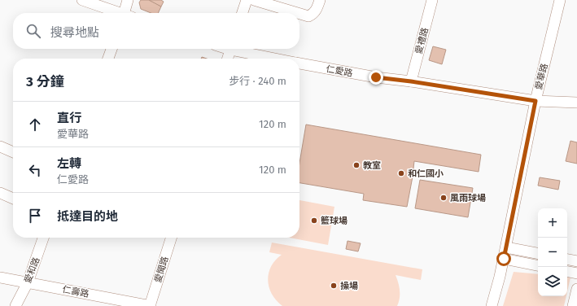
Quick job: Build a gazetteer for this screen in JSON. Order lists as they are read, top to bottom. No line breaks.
{"streets":{"street":["愛禮路","仁愛路","愛華路","愛聞路","愛和路","仁壽路"]},"crossings":[["愛禮路","仁愛路"],["仁愛路","愛華路"],["愛聞路","仁壽路"],["愛和路","仁壽路"]],"places":["教室","和仁國小","風雨球場","籃球場","操場"],"page":{"search":"搜尋地點","heading":["3 分鐘","步行 · 240 m"],"list":[["直行","愛華路","120 m"],["左轉","仁愛路","120 m"],"抵達目的地"],"map_buttons":["+","−"]}}
